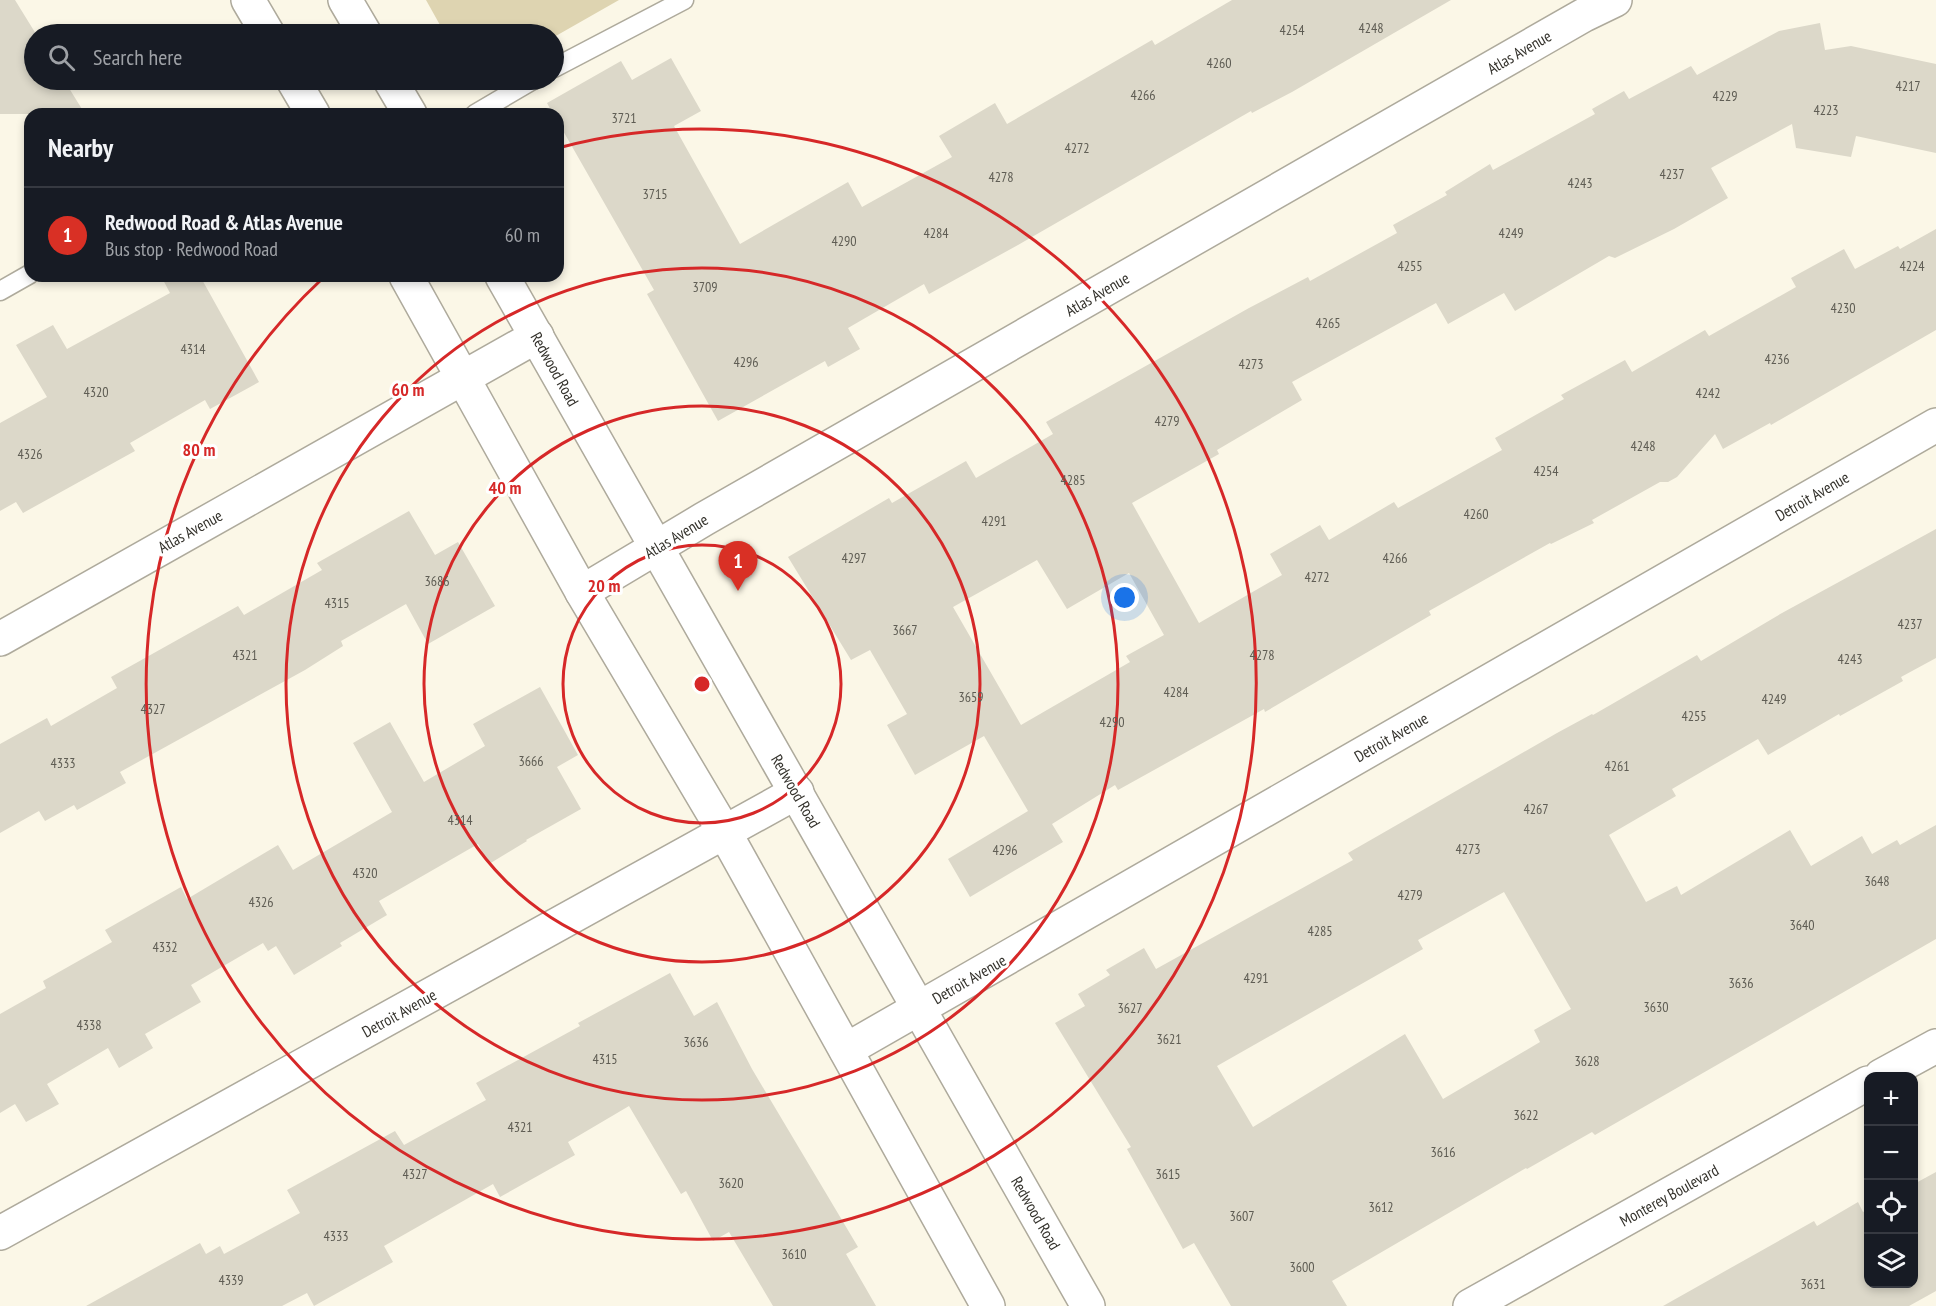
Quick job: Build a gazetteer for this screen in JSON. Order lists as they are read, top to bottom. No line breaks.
{"streets":{"street":["Atlas Avenue","Redwood Road","Detroit Avenue","Monterey Boulevard"]},"crossings":[["Atlas Avenue","Redwood Road"],["Redwood Road","Detroit Avenue"]],"house_numbers":["4248","4254","4260","4217","4266","4229","4223","3721","4272","4237","4278","4243","3715","4284","4249","4290","4255","4224","3709","4230","4265","4314","4236","4296","4273","4320","4242","4279","4248","4326","4254","4285","4260","4291","4297","4266","4272","3686","4315","4237","3667","4321","4278","4243","4284","3659","4249","4327","4255","4290","3666","4333","4261","4267","4314","4273","4296","4320","3648","4279","4326","3640","4285","4332","4291","3636","3630","3627","4338","3621","3636","4315","3628","3622","4321","3616","4327","3615","3620","3612","3607","4333","3610","3600","4339","3631"],"page":{"search":"Search here","heading":"Nearby","list":[{"mark":"1","name":"Redwood Road & Atlas Avenue","note":"Bus stop · Redwood Road","value":"60 m"}],"pins":"1","map_buttons":["+","−"]},"rings":["60 m","80 m","40 m","20 m"]}
